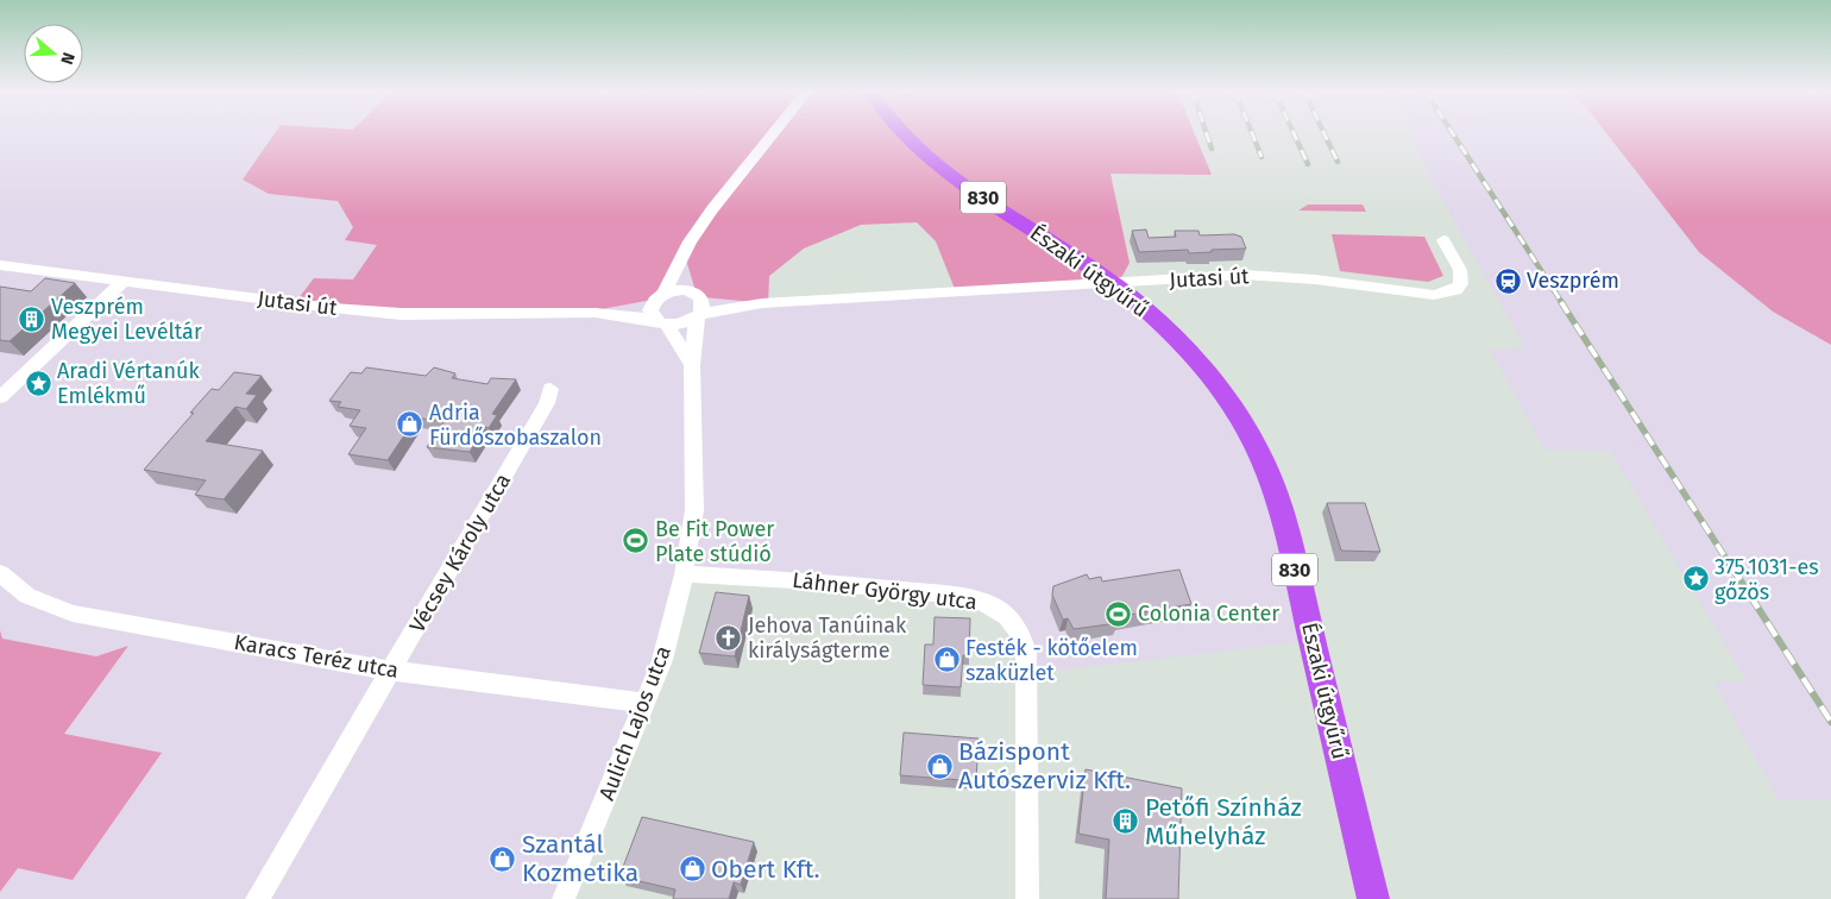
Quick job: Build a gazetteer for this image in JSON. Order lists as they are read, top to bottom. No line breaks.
{"streets":{"main road":["830","Északi útgyűrű"],"street":["Jutasi út","Vécsey Károly utca","Láhner György utca","Karacs Teréz utca","Aulich Lajos utca"]},"crossings":[["Északi útgyűrű","Jutasi út"],["Jutasi út","Aulich Lajos utca"],["Vécsey Károly utca","Karacs Teréz utca"],["Láhner György utca","Aulich Lajos utca"],["Karacs Teréz utca","Aulich Lajos utca"]],"places":{"station":["Veszprém"],"building":["Veszprém Megyei Levéltár","Petőfi Színház Műhelyház"],"place":["Aradi Vértanúk Emlékmű","375.1031-es gőzös"],"shop":["Adria Fürdőszobaszalon","Festék - kötőelem szaküzlet","Bázispont Autószerviz Kft.","Szantál Kozmetika","Obert Kft."],"sports":["Be Fit Power Plate stúdió","Colonia Center"],"church":["Jehova Tanúinak királyságterme"]},"north":"right"}
